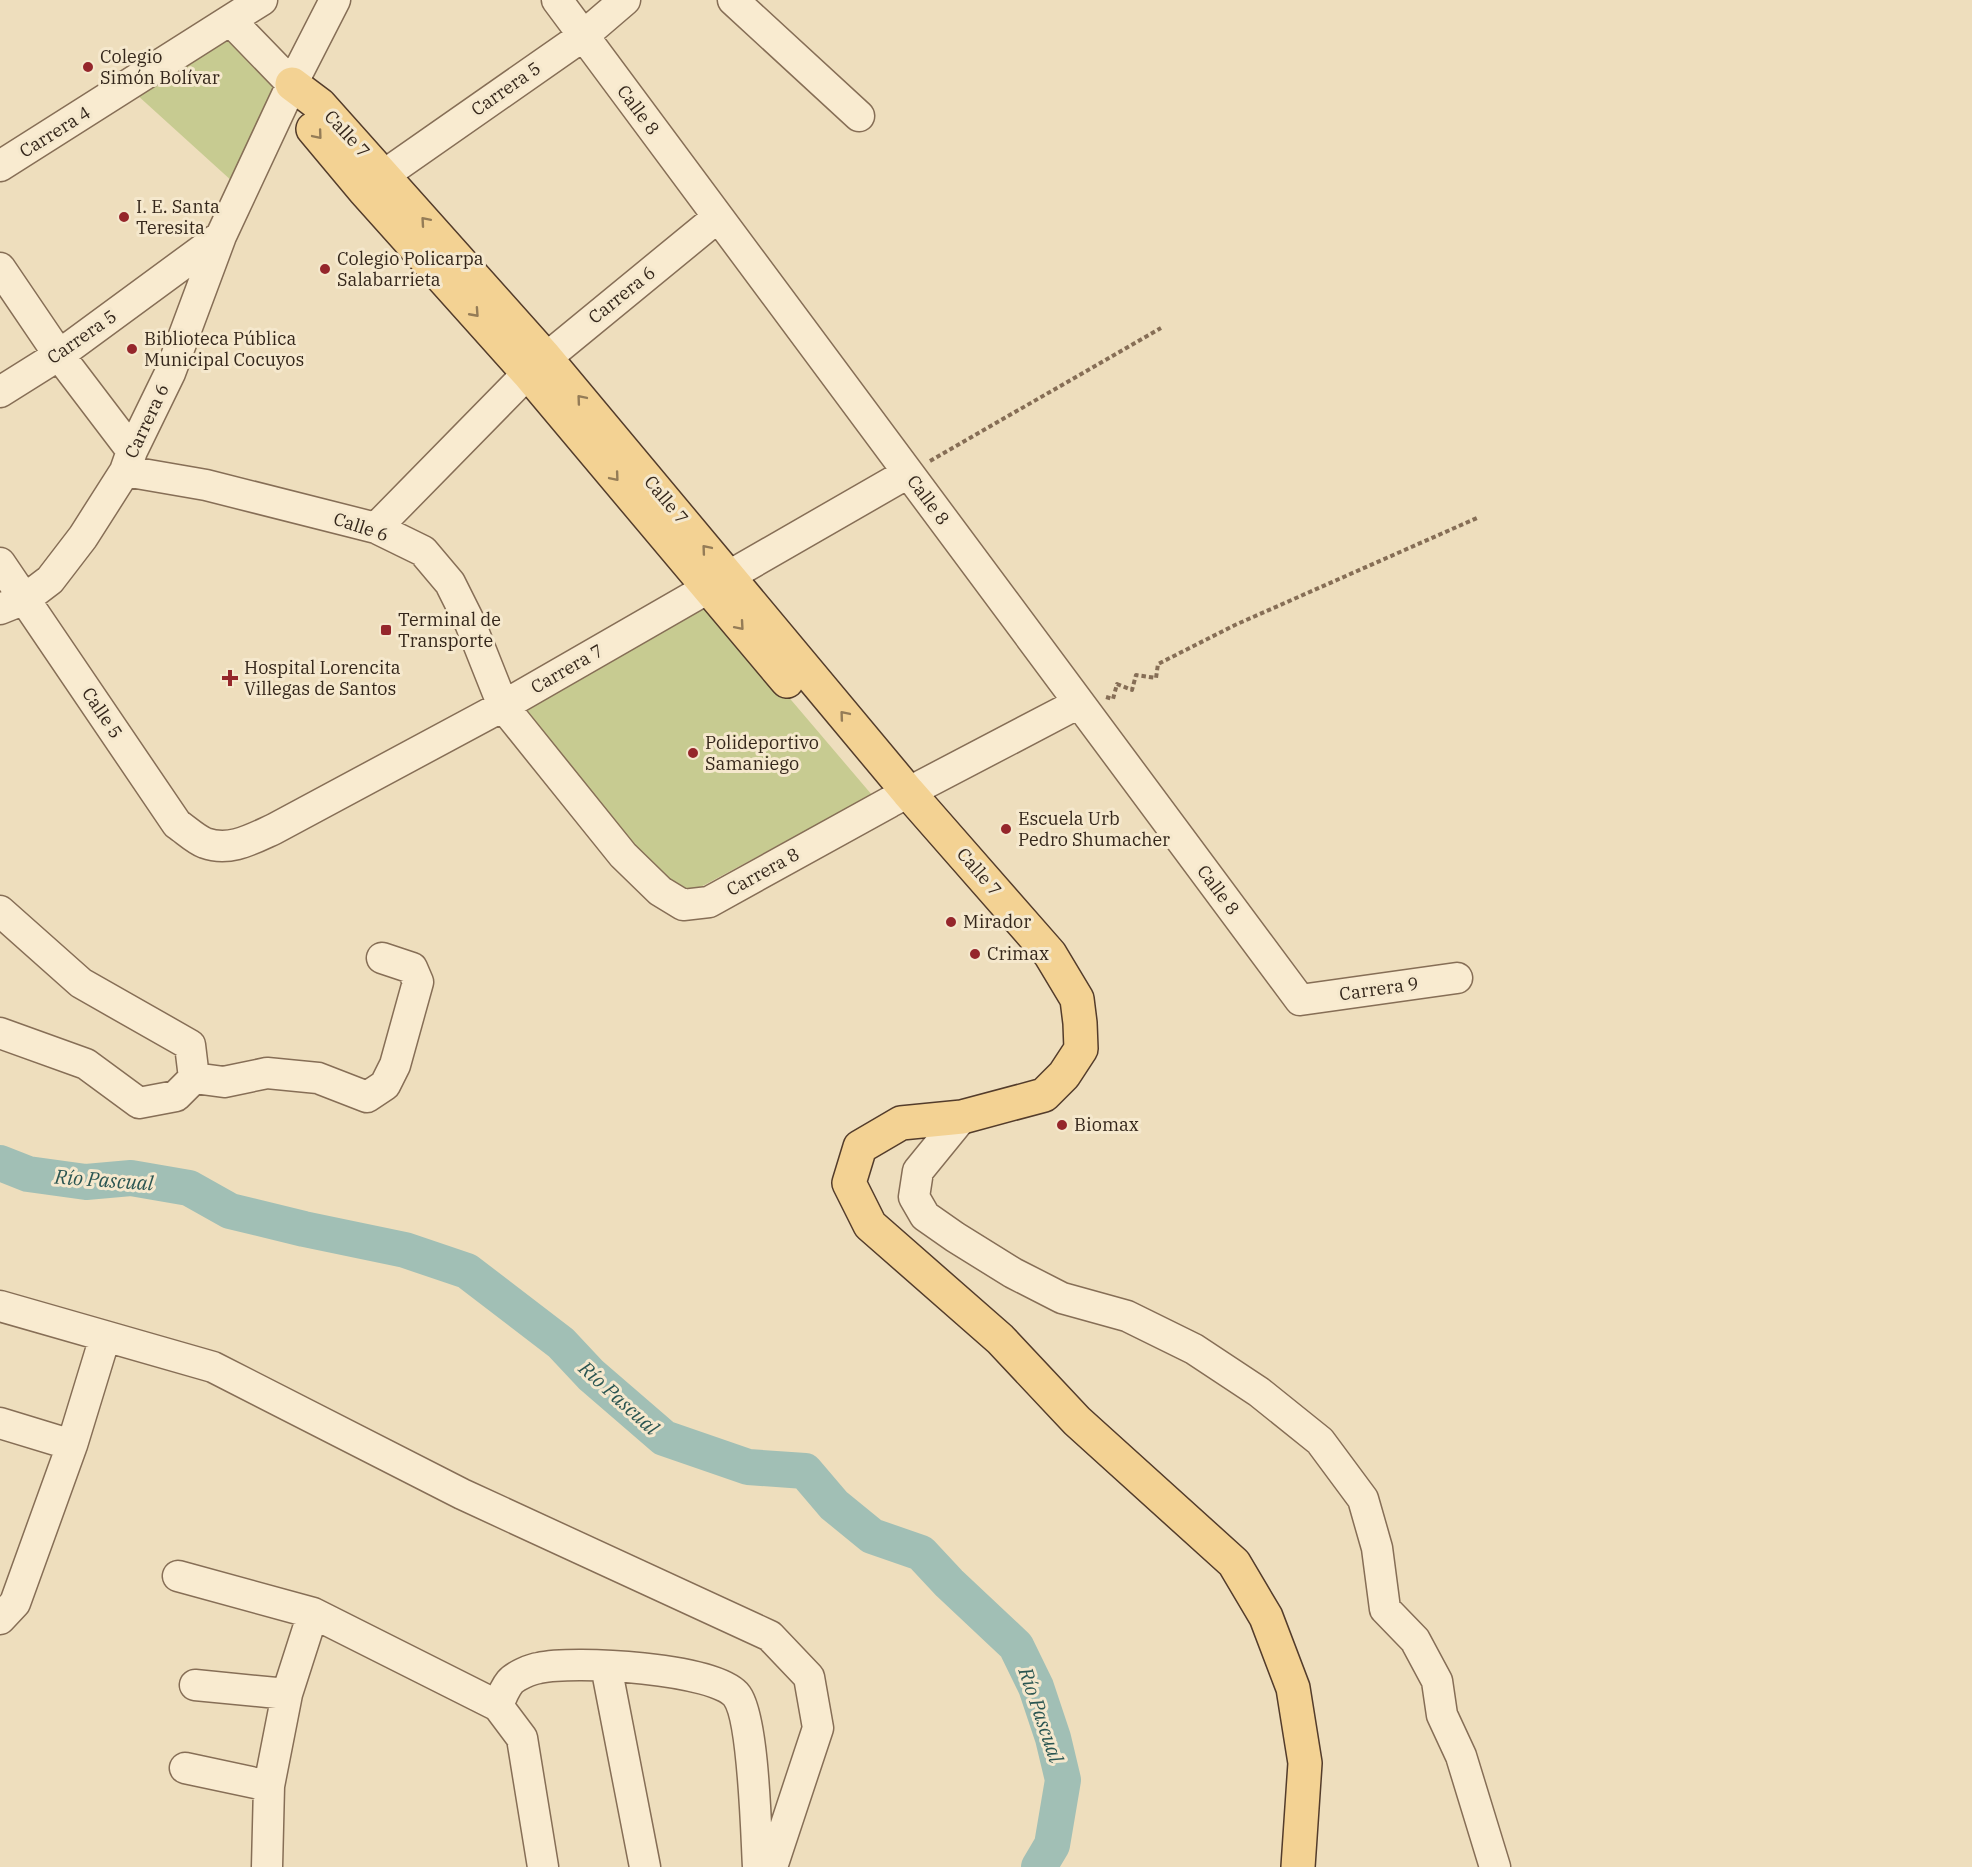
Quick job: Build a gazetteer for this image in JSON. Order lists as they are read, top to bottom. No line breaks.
{"streets":{"main road":["Calle 7"],"street":["Carrera 5","Calle 8","Carrera 4","Carrera 6","Calle 6","Carrera 7","Calle 5","Carrera 8","Carrera 9"]},"crossings":[["Carrera 5","Calle 8"],["Carrera 5","Calle 7"],["Carrera 5","Carrera 6"],["Calle 8","Carrera 6"],["Calle 8","Carrera 7"],["Calle 8","Carrera 8"],["Calle 8","Carrera 9"],["Carrera 4","Calle 7"],["Calle 7","Carrera 6"],["Calle 7","Carrera 7"],["Calle 7","Carrera 8"],["Carrera 6","Calle 6"],["Carrera 6","Calle 5"],["Calle 6","Carrera 7"],["Calle 6","Carrera 8"],["Carrera 7","Calle 5"],["Carrera 7","Carrera 8"]],"water":["Río Pascual"],"places":{"other":["Colegio Simón Bolívar","I. E. Santa Teresita","Colegio Policarpa Salabarrieta","Biblioteca Pública Municipal Cocuyos","Polideportivo Samaniego","Escuela Urb Pedro Shumacher","Mirador","Crimax","Biomax"],"transit":["Terminal de Transporte"],"health":["Hospital Lorencita Villegas de Santos"]}}
